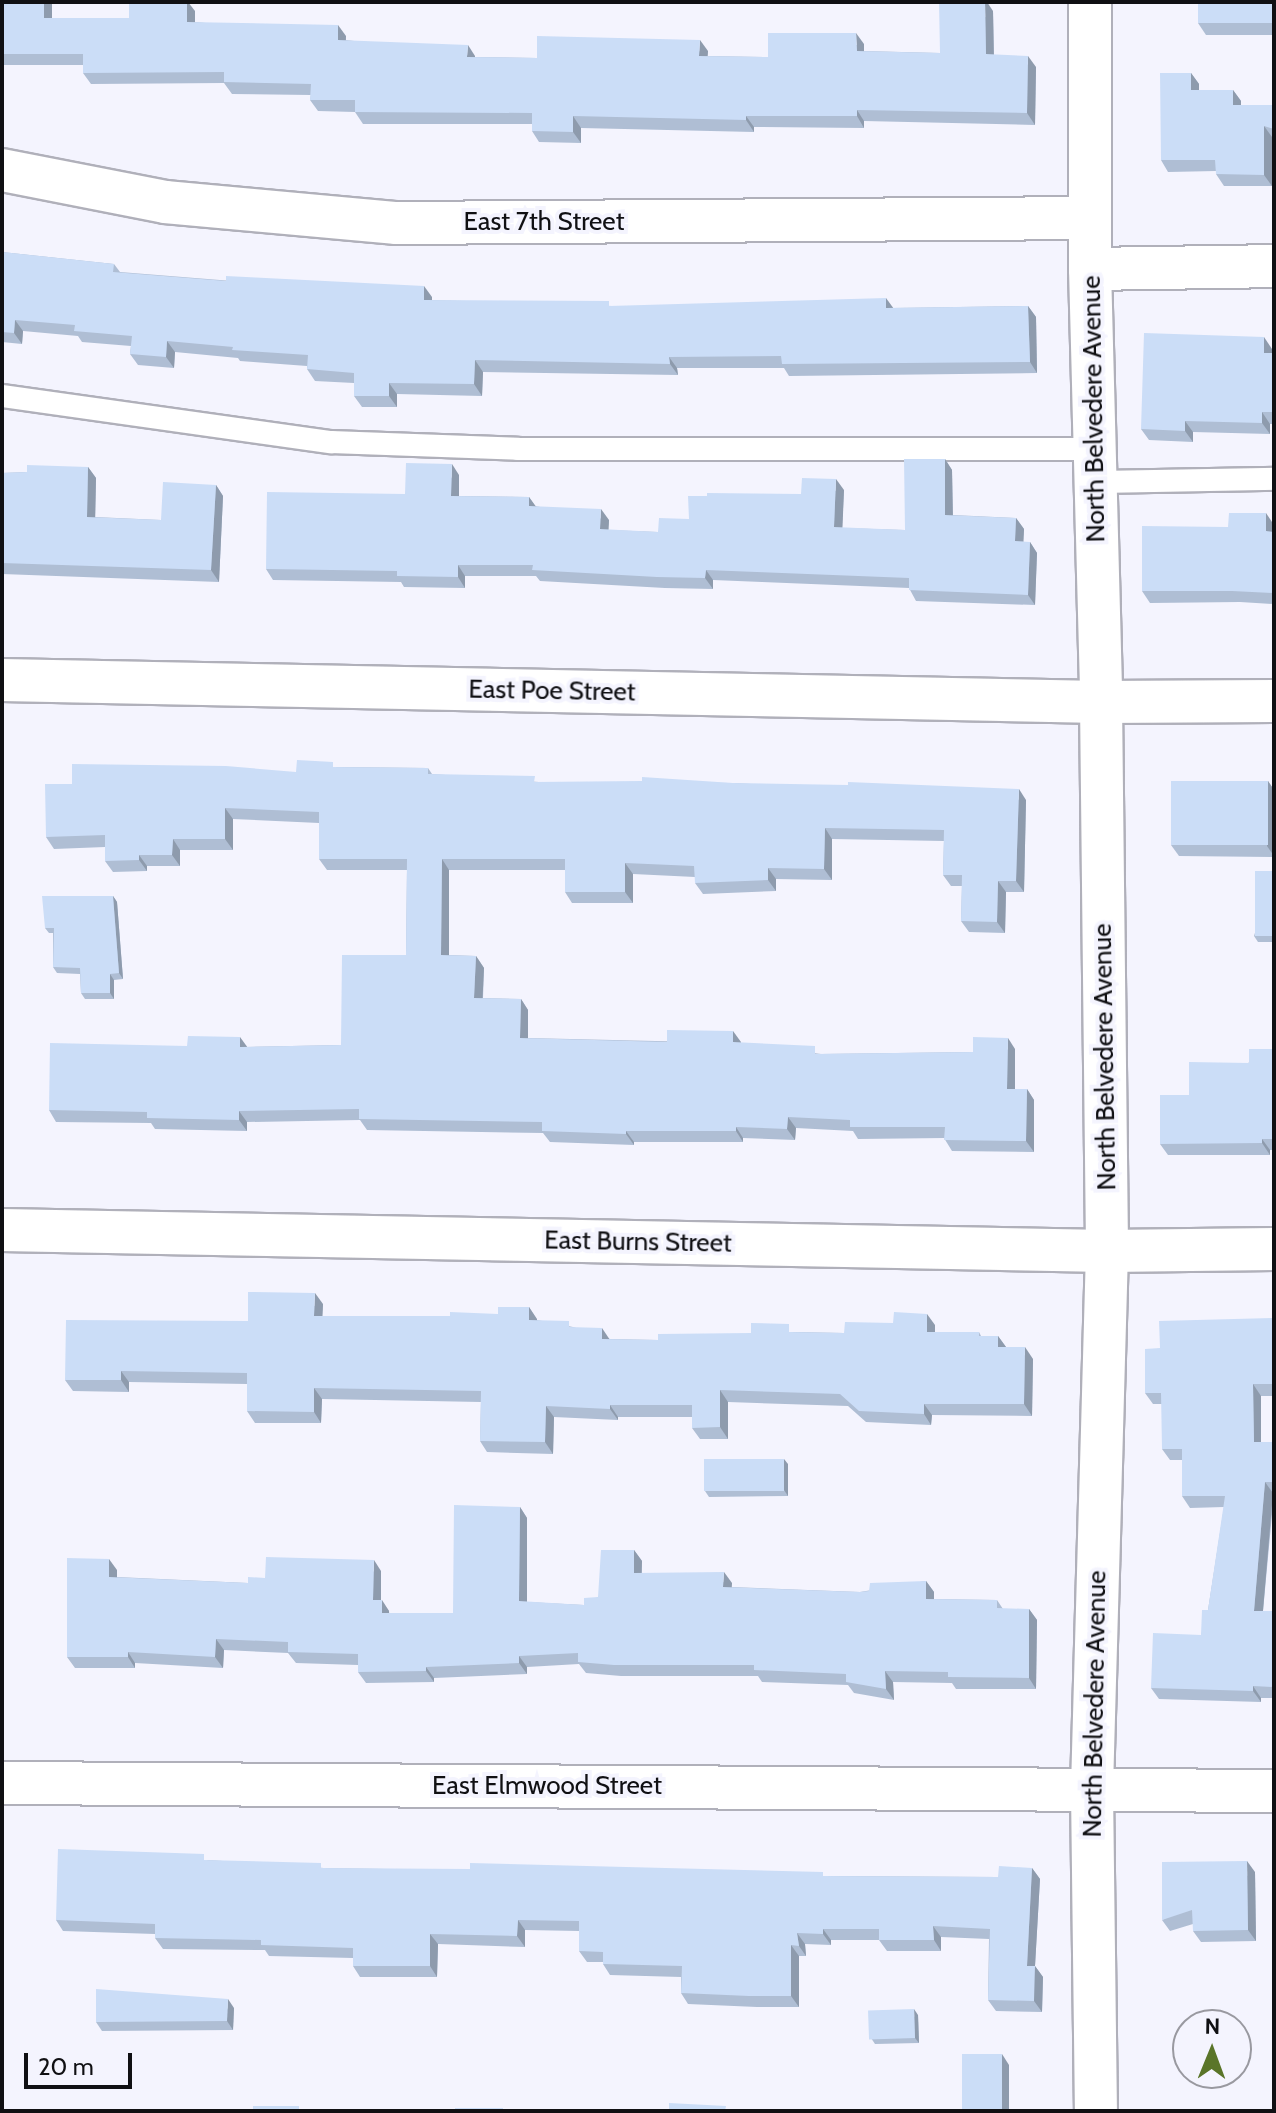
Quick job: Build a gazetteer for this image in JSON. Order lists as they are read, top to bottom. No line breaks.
{"streets":{"street":["East 7th Street","North Belvedere Avenue","East Poe Street","East Burns Street","East Elmwood Street"]},"crossings":[["East 7th Street","North Belvedere Avenue"],["North Belvedere Avenue","East Poe Street"],["North Belvedere Avenue","East Burns Street"],["North Belvedere Avenue","East Elmwood Street"]],"scale_bar":"20 m","north":"top"}
